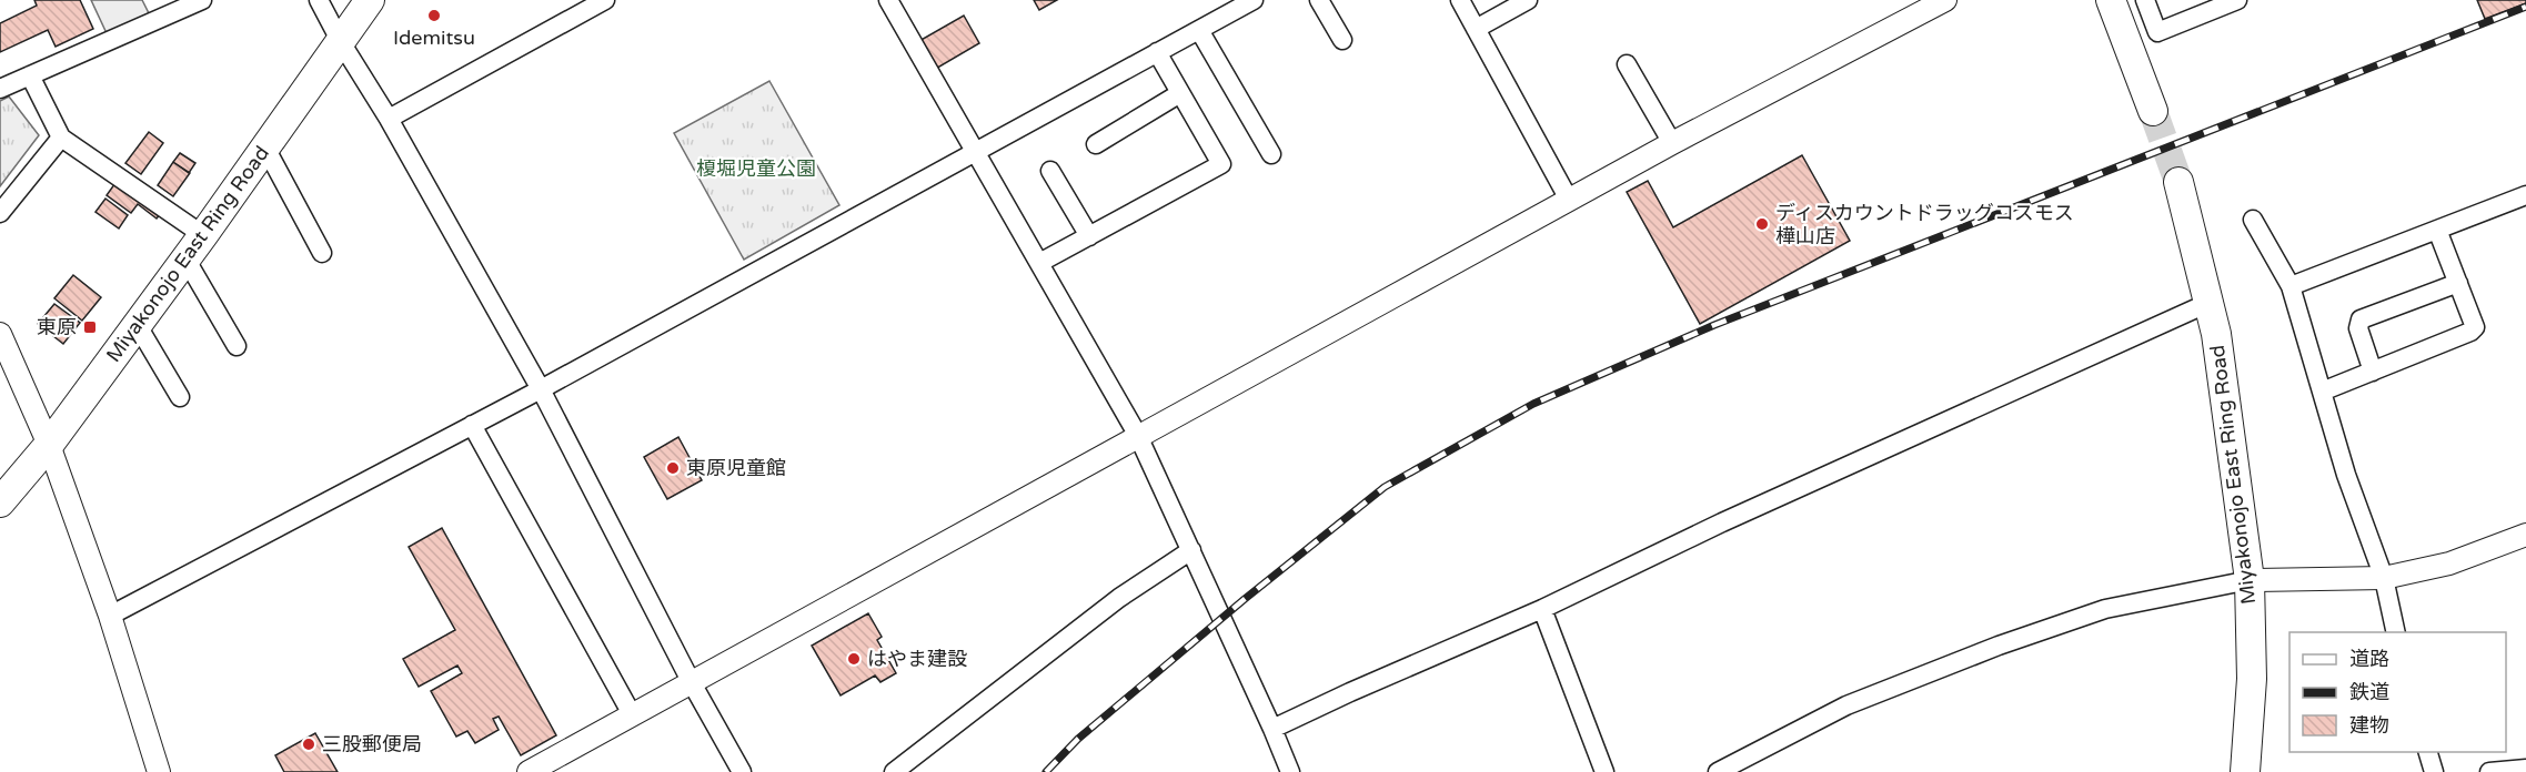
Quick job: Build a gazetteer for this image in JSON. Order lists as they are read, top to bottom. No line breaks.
{"streets":{"main road":["Miyakonojo East Ring Road"]},"parks":["榎堀児童公園"],"places":{"other":["Idemitsu","ディスカウントドラッグコスモス 樺山店","東原児童館","はやま建設","三股郵便局"],"transit":["東原"]},"legend":["道路","鉄道","建物"]}
